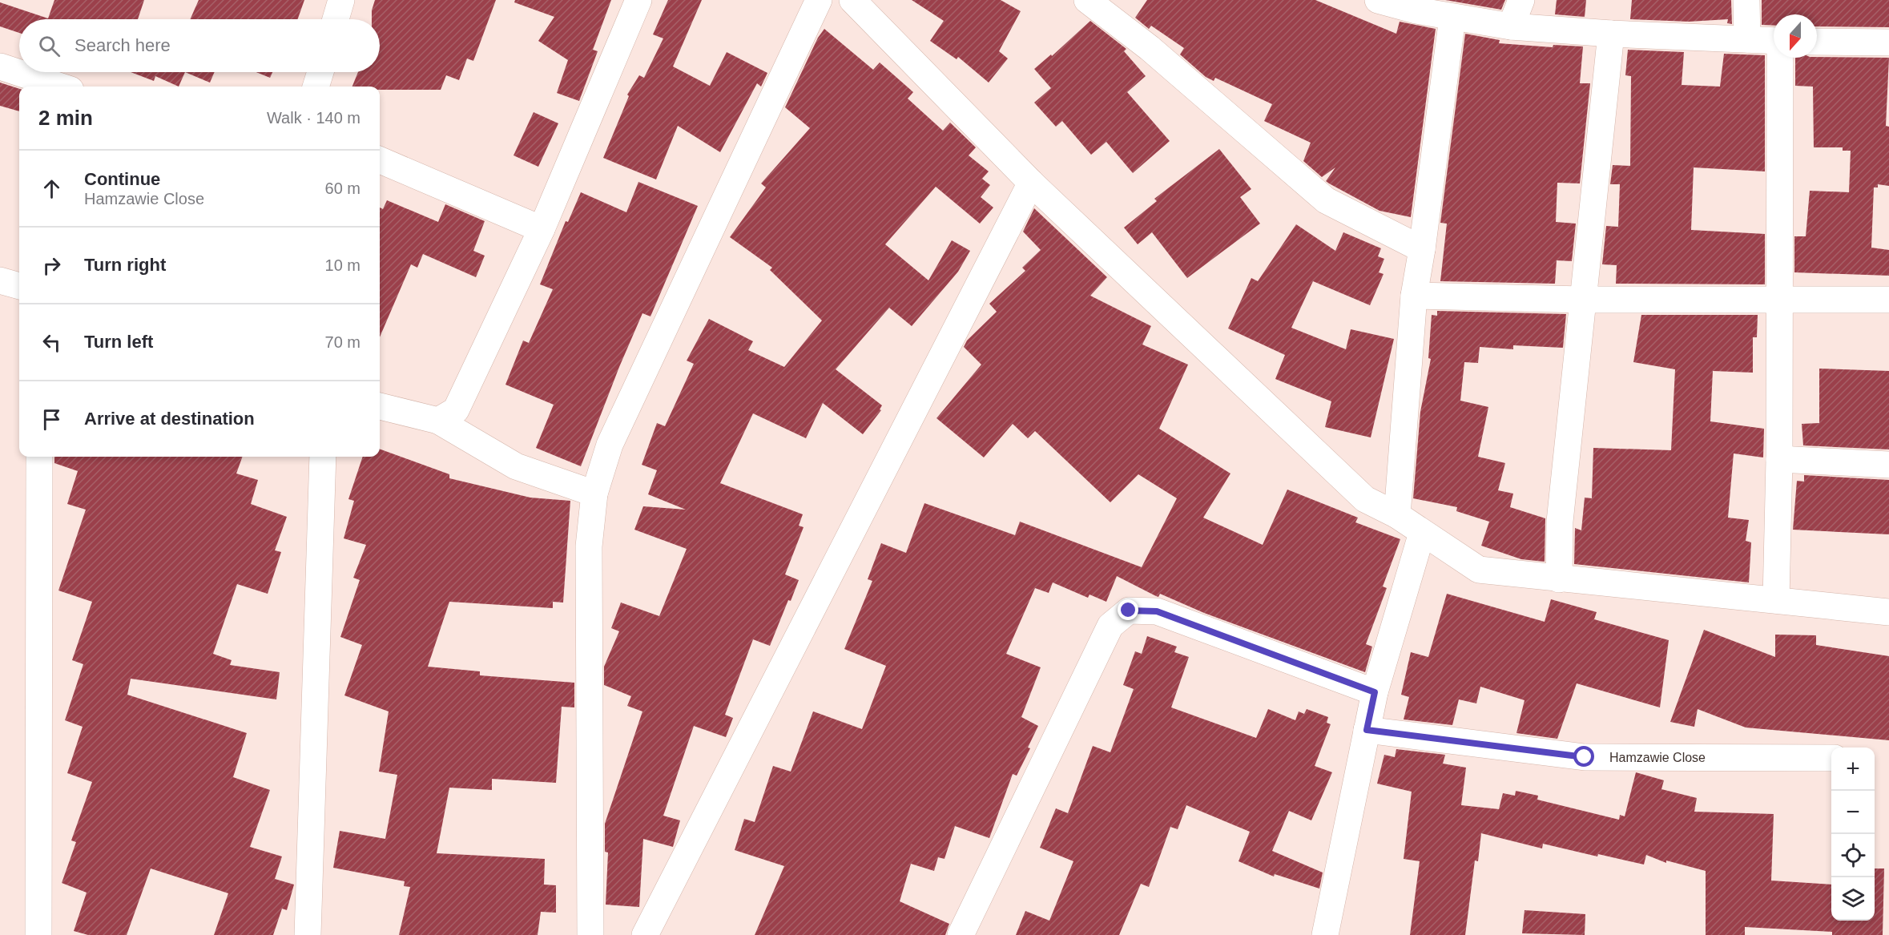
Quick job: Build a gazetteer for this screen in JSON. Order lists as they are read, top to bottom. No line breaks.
{"streets":{"street":["Hamzawie Close"]},"north":"bottom","page":{"search":"Search here","heading":["2 min","Walk · 140 m"],"list":[["Continue","Hamzawie Close","60 m"],["Turn right","10 m"],["Turn left","70 m"],"Arrive at destination"],"map_buttons":["+","−"]}}
